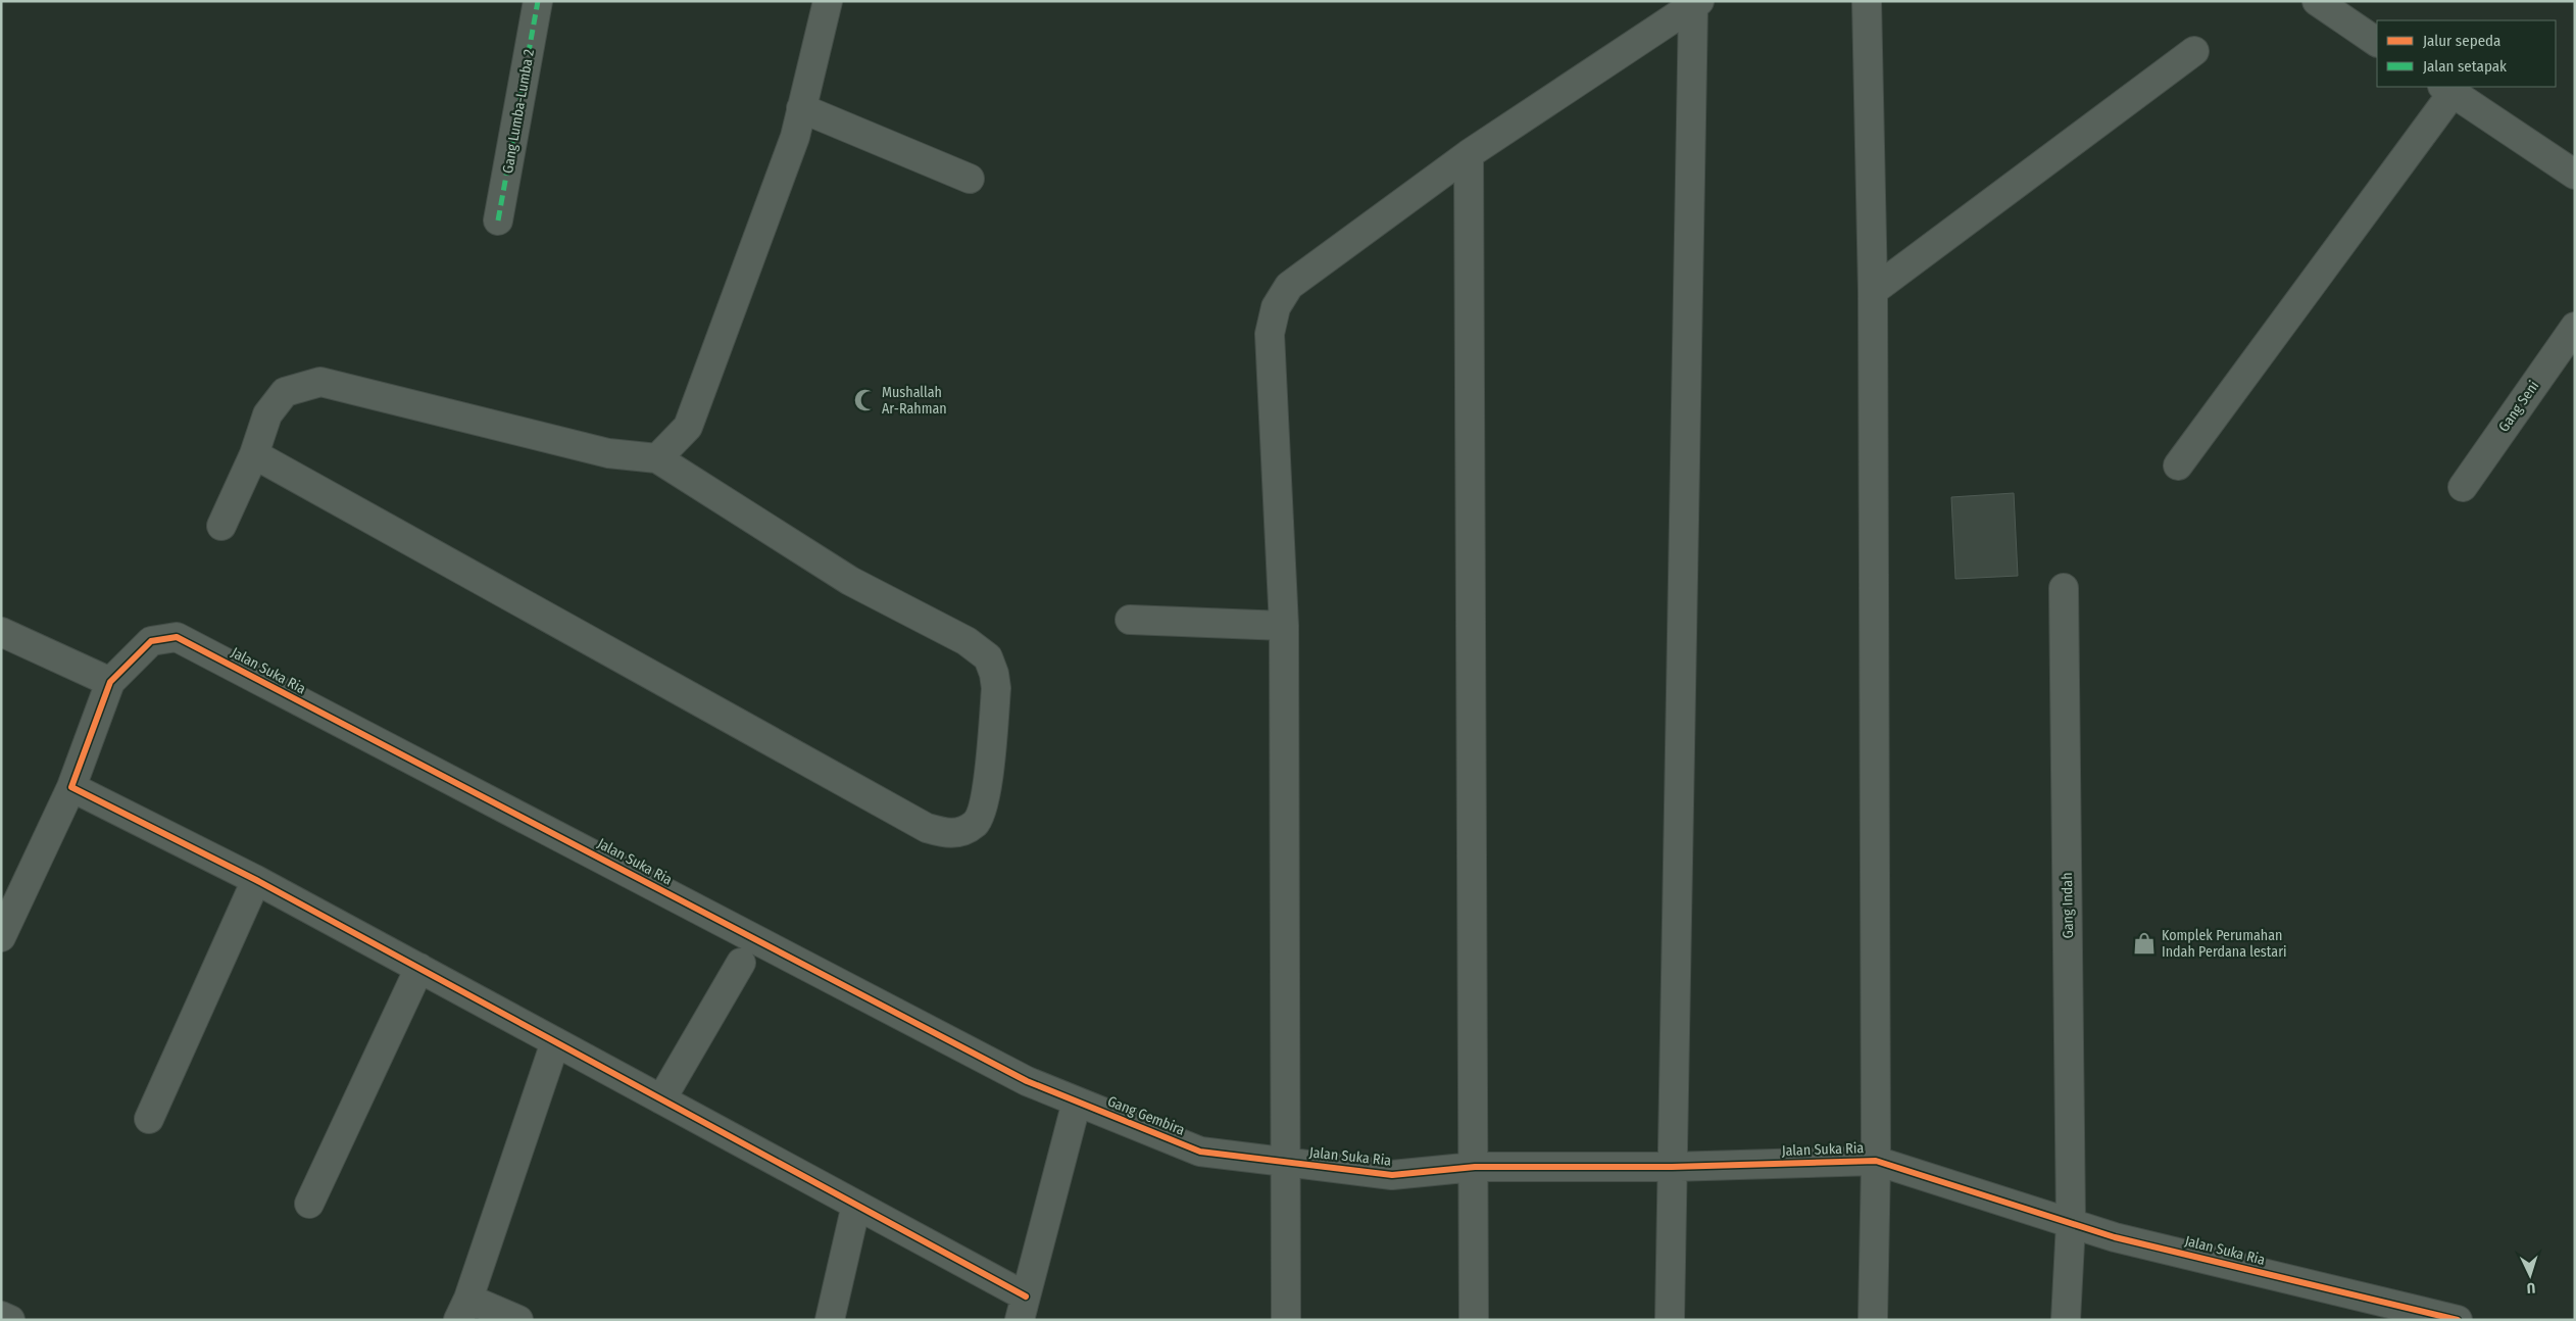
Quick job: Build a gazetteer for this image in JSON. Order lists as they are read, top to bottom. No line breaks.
{"streets":{"street":["Gang Lumba-Lumba 2","Gang Seni","Jalan Suka Ria","Gang Indah","Gang Gembira"]},"crossings":[["Jalan Suka Ria","Gang Indah"],["Jalan Suka Ria","Gang Gembira"]],"places":{"mosque":["Mushallah Ar-Rahman"],"shop":["Komplek Perumahan Indah Perdana lestari"]},"legend":["Jalur sepeda","Jalan setapak"],"north":"bottom"}
